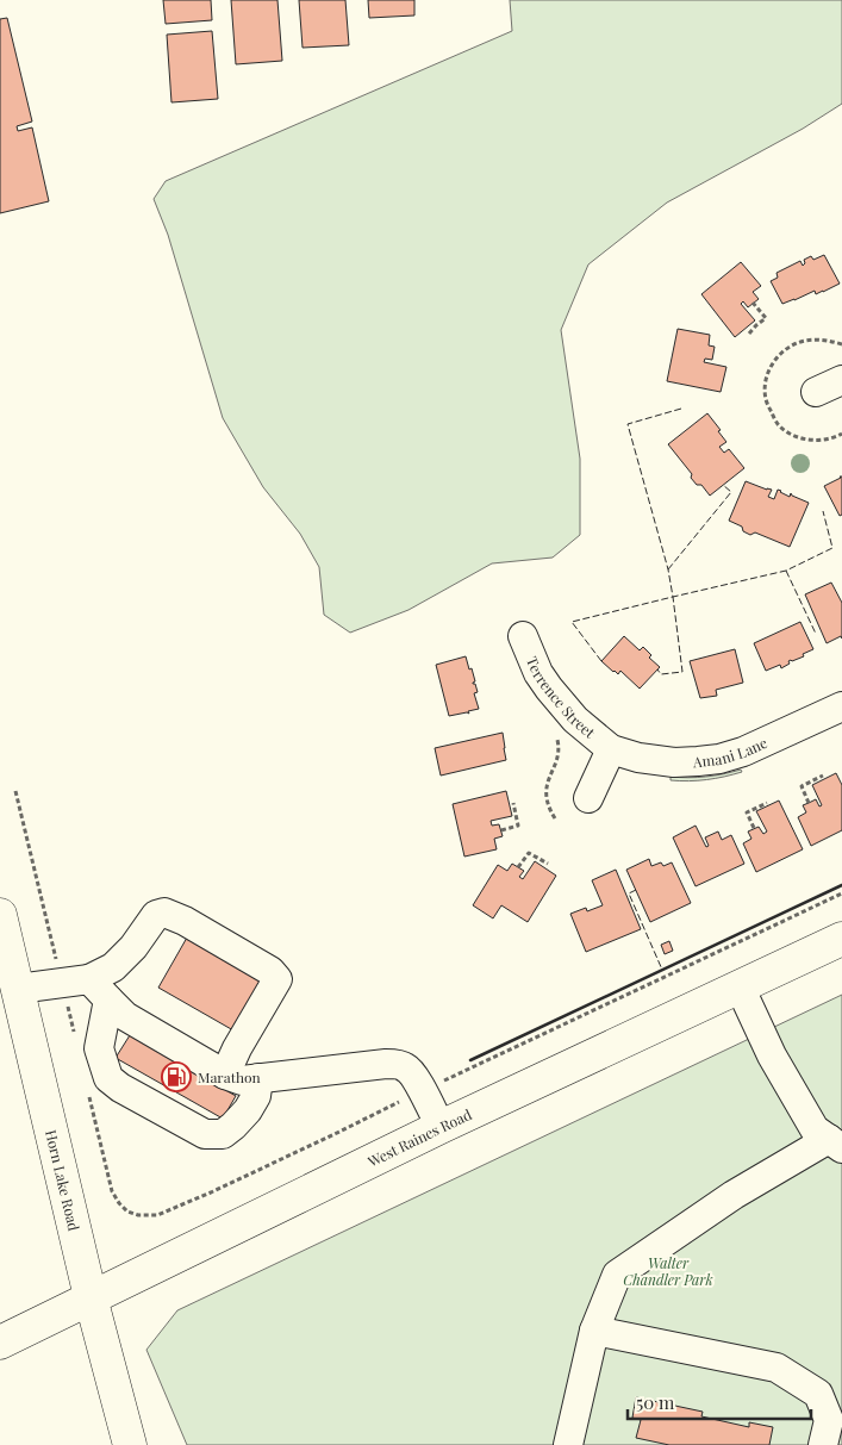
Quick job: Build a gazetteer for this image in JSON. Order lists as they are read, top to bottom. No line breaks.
{"streets":{"main road":["West Raines Road","Horn Lake Road"],"street":["Terrence Street","Amani Lane"]},"crossings":[["Terrence Street","Amani Lane"],["West Raines Road","Horn Lake Road"]],"parks":["Walter Chandler Park"],"places":{"fuel station":["Marathon"]},"scale_bar":"50 m"}
